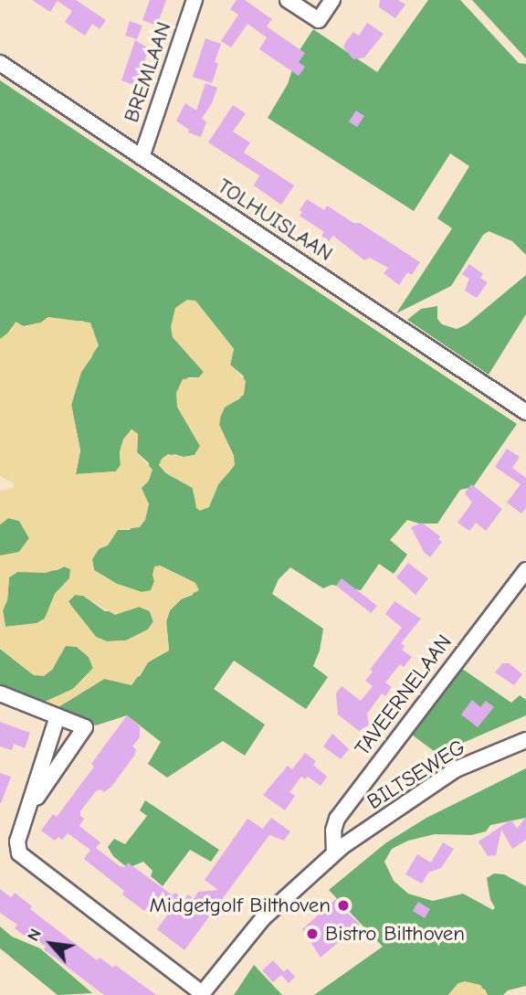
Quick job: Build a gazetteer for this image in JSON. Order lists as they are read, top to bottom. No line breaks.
{"streets":{"street":["BREMLAAN","TOLHUISLAAN","TAVEERNELAAN","BILTSEWEG"]},"crossings":[["BREMLAAN","TOLHUISLAAN"],["TAVEERNELAAN","BILTSEWEG"]],"places":["Midgetgolf Bilthoven","Bistro Bilthoven"],"north":"top left"}
